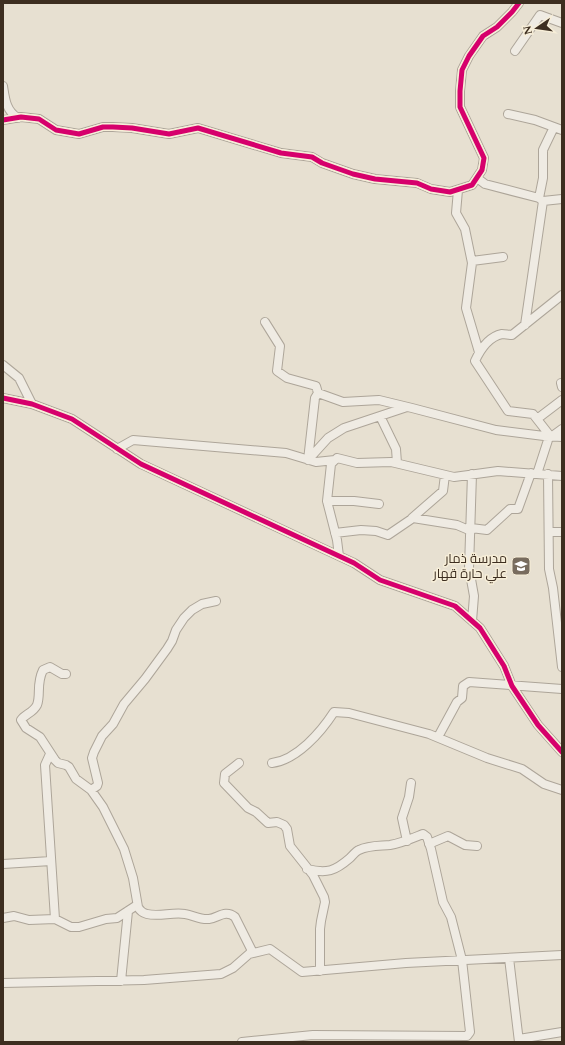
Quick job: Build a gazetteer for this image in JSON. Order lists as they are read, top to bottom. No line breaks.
{"places":{"school or university":["مدرسة ذمار علي حارة قهار"]},"north":"left"}
